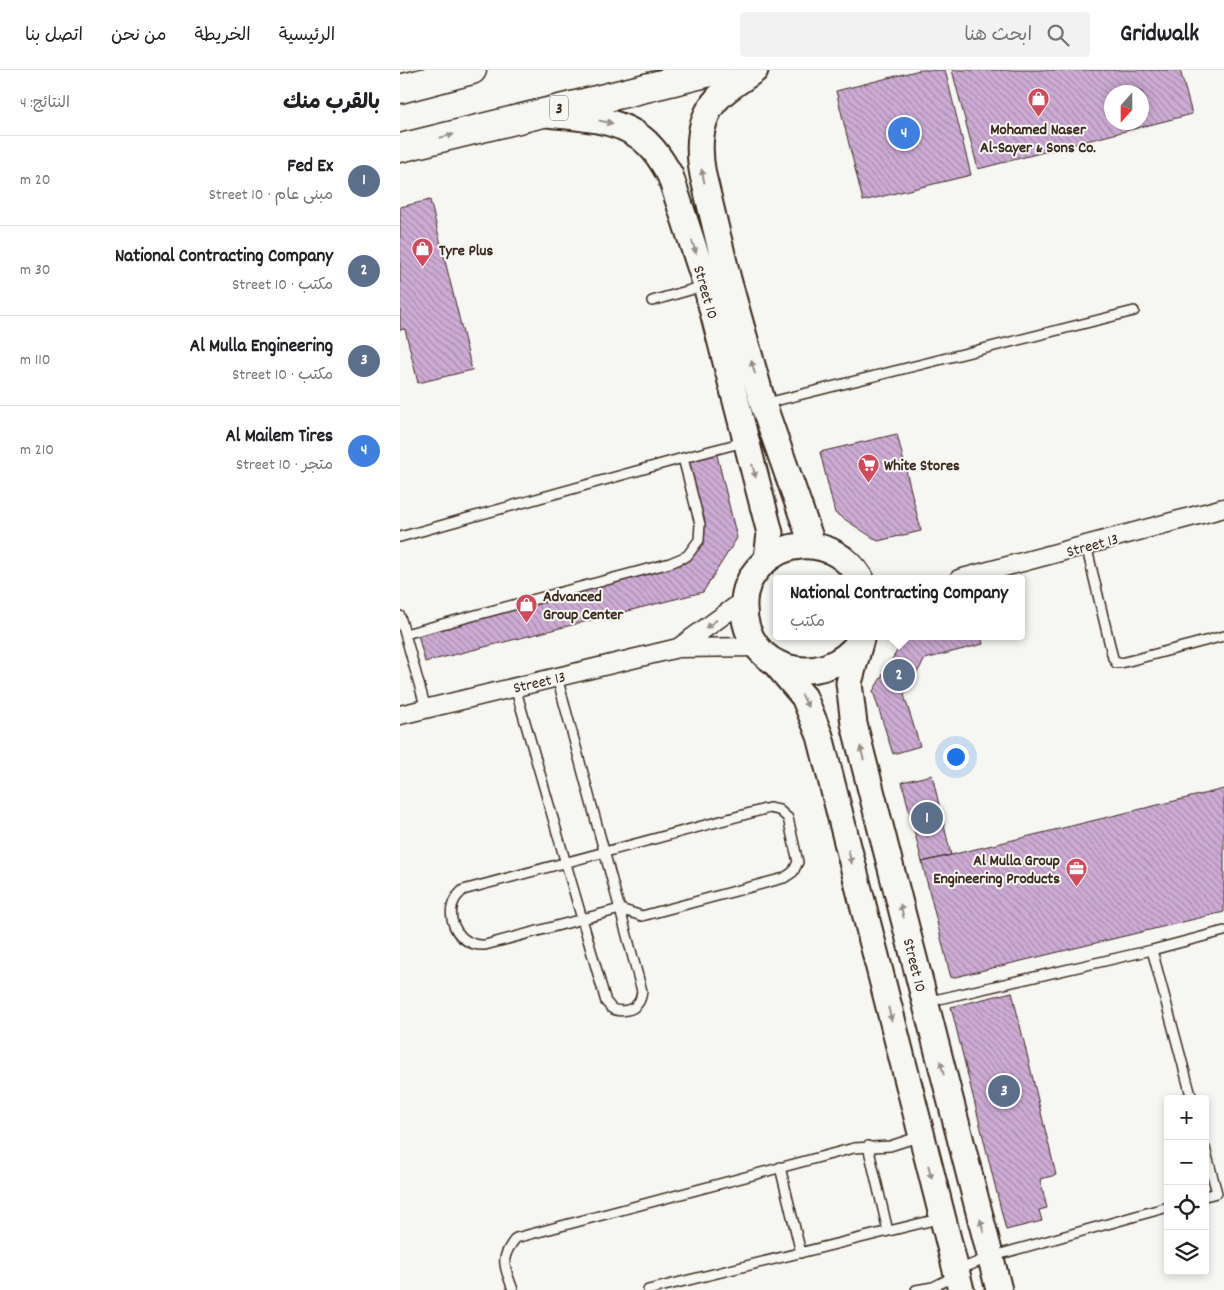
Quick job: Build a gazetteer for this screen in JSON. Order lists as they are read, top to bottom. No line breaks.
{"streets":{"main road":["3"],"street":["Street 10","Street 13"]},"crossings":[["3","Street 10"]],"places":{"shop":["Mohamed Naser Al-Sayer & Sons Co.","Tyre Plus","Advanced Group Center"],"supermarket":["White Stores"],"office":["Al Mulla Group Engineering Products"]},"north":"bottom","page":{"header":"Gridwalk","search":"ابحث هنا","nav":["الرئيسية","الخريطة","من نحن","اتصل بنا"],"heading":["بالقرب منك","النتائج: 4"],"pins":["4","2","1","3"],"list":[{"mark":"1","name":"Fed Ex","note":"مبنى عام · Street 10","value":"20 m"},{"mark":"2","name":"National Contracting Company","note":"مكتب · Street 10","value":"30 m"},{"mark":"3","name":"Al Mulla Engineering","note":"مكتب · Street 10","value":"110 m"},{"mark":"4","name":"Al Mailem Tires","note":"متجر · Street 10","value":"210 m"}],"popup":["National Contracting Company","مكتب"],"map_buttons":["+","−"]}}
